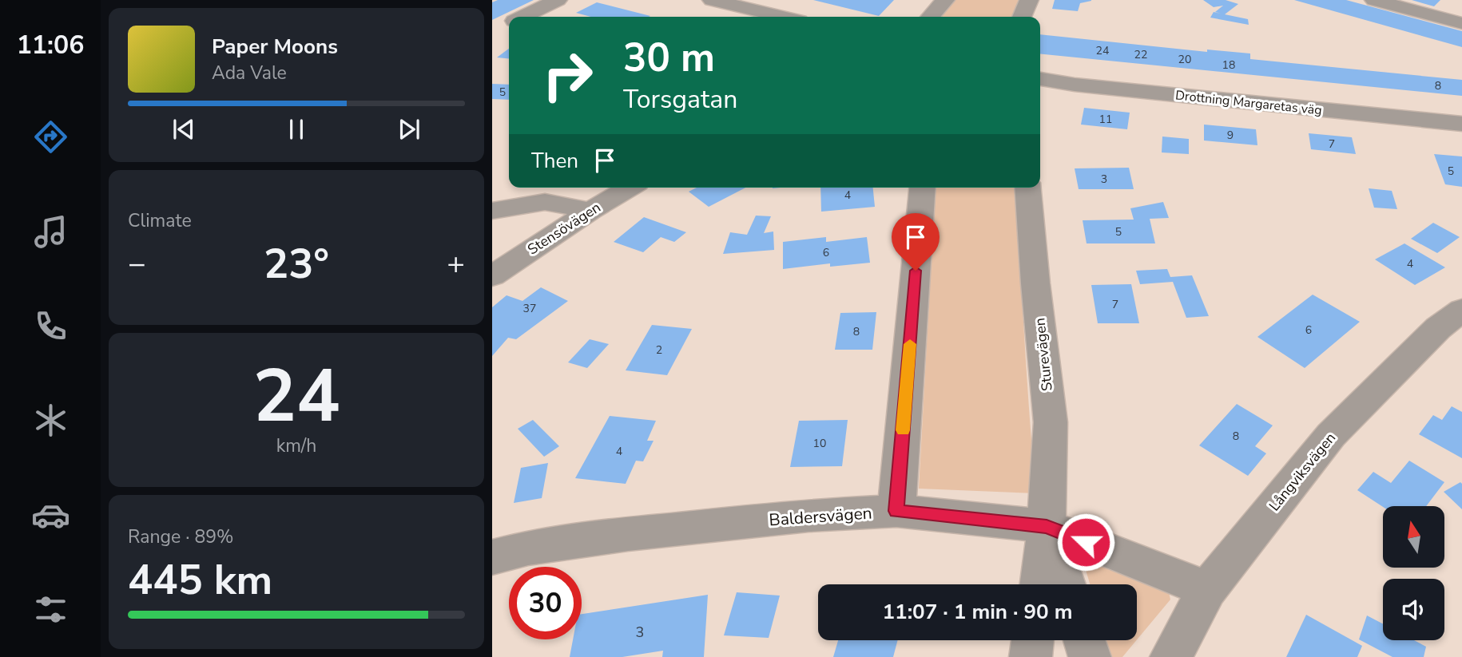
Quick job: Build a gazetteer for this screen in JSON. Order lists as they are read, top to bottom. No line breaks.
{"streets":{"street":["Drottning Margaretas väg","Stensövägen","Sturevägen","Långviksvägen","Baldersvägen"]},"crossings":[["Sturevägen","Baldersvägen"],["Långviksvägen","Baldersvägen"]],"house_numbers":["24","22","20","18","8","5","11","9","7","5","3","4","5","6","4","7","37","6","8","2","8","10","4","3"],"north":"top","page":{"tabs":"11:06","turn":["30 m","Torsgatan"],"song":["Paper Moons","Ada Vale"],"then":"Then","tile":["Climate",["24","km/h"],["Range · 89%","445 km"]],"heat":["−","23°","+"],"limit":"30","trip":"11:07 · 1 min · 90 m"}}
